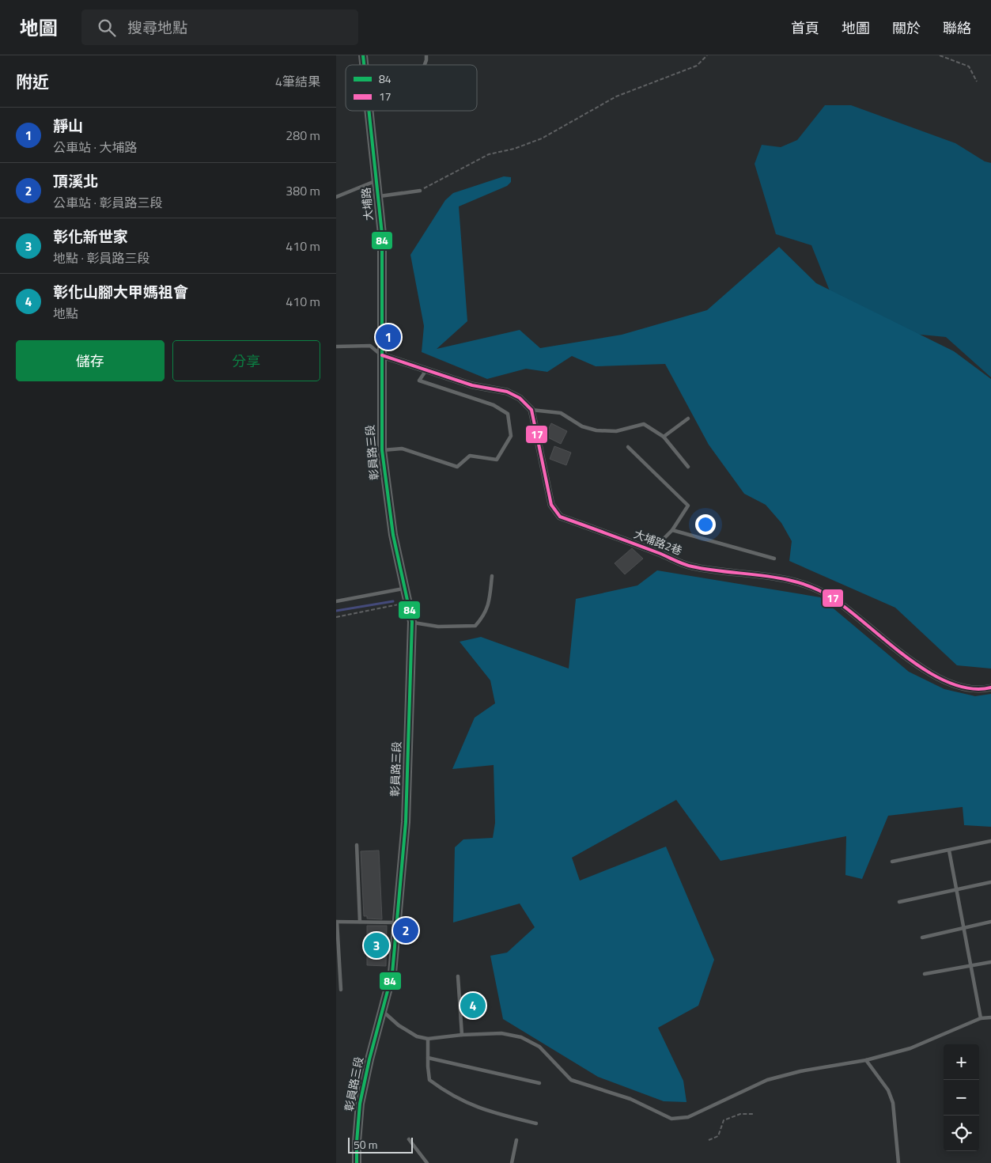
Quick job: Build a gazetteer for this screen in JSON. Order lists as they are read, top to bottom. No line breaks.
{"streets":{"main road":["大埔路","彰員路三段"],"street":["大埔路2巷"]},"crossings":[["大埔路","彰員路三段"]],"lines":["transit line 84","transit line 17"],"legend":["84","17"],"scale_bar":"50 m","page":{"header":"地圖","search":"搜尋地點","nav":["首頁","地圖","關於","聯絡"],"heading":["附近","4筆結果"],"list":[{"mark":"1","name":"靜山","note":"公車站 · 大埔路","value":"280 m"},{"mark":"2","name":"頂溪北","note":"公車站 · 彰員路三段","value":"380 m"},{"mark":"3","name":"彰化新世家","note":"地點 · 彰員路三段","value":"410 m"},{"mark":"4","name":"彰化山腳大甲媽祖會","note":"地點","value":"410 m"}],"pins":["1","2","3","4"],"buttons":["儲存","分享"],"map_buttons":["+","−"],"scale":"50 m"}}
